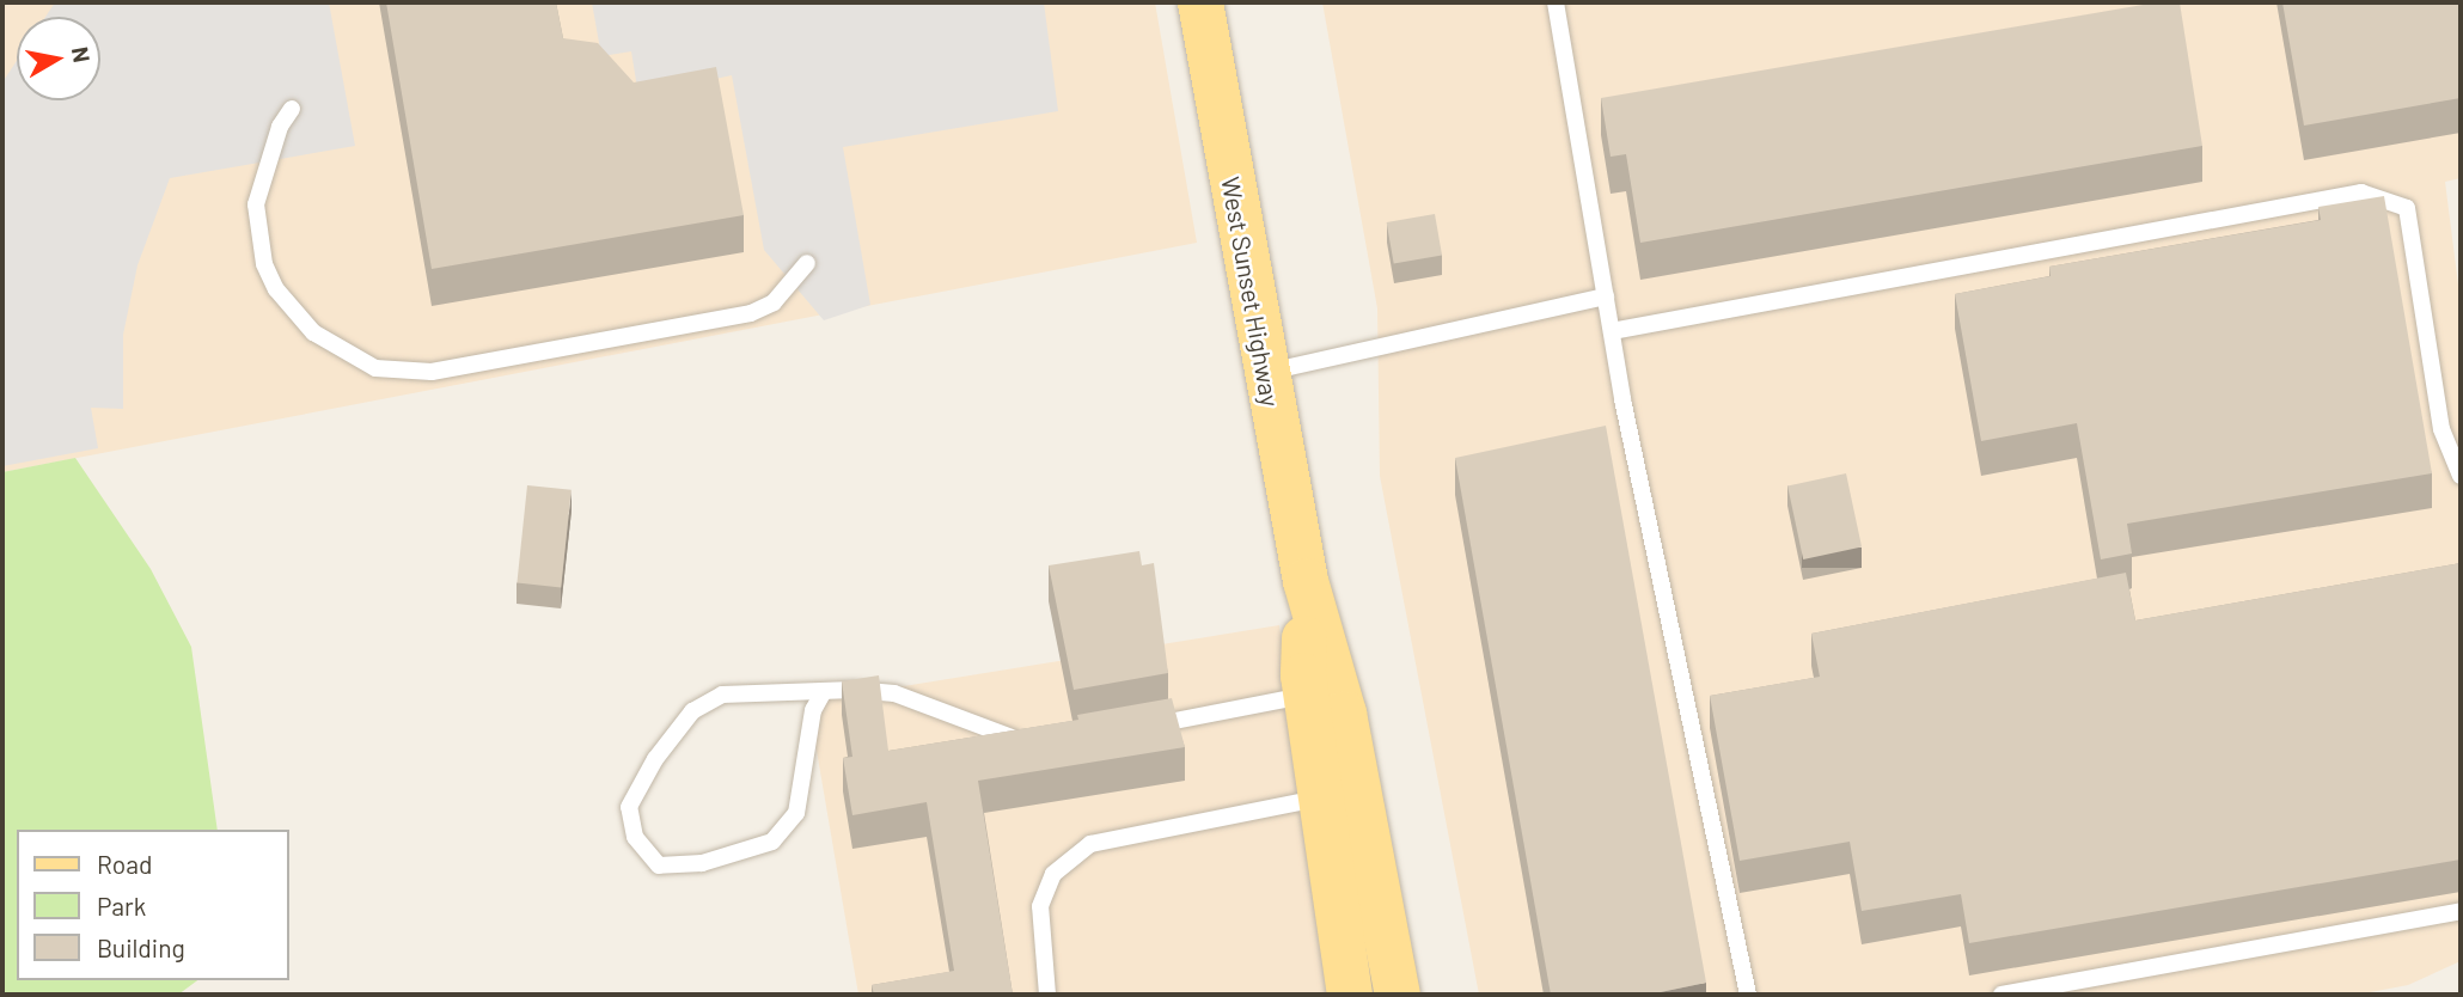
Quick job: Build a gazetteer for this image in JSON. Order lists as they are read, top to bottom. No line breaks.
{"streets":{"main road":["West Sunset Highway"]},"legend":["Road","Park","Building"],"north":"right"}
